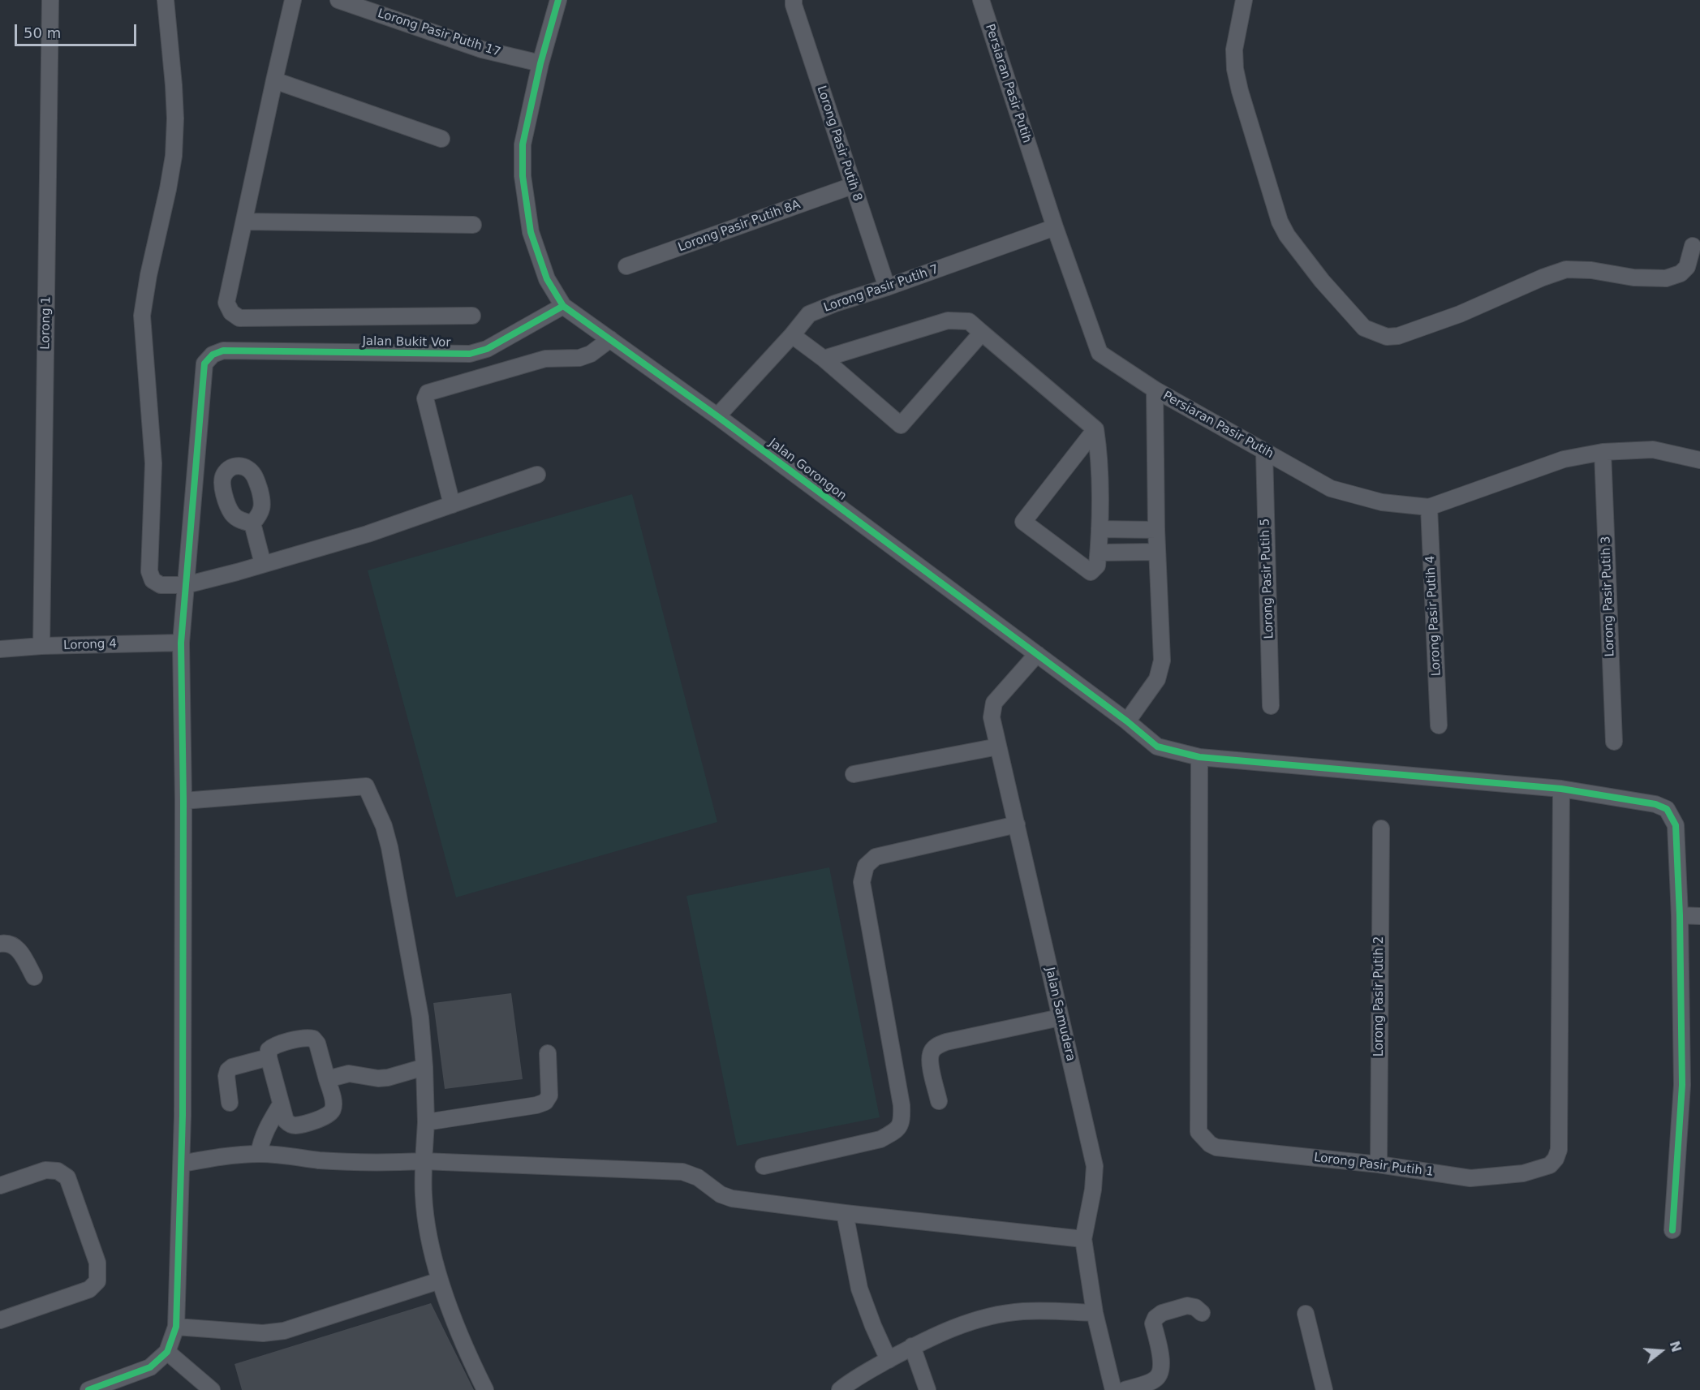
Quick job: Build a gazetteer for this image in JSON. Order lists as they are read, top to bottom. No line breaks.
{"streets":{"street":["Lorong Pasir Putih 17","Persiaran Pasir Putih","Lorong Pasir Putih 8","Lorong Pasir Putih 8A","Lorong Pasir Putih 7","Lorong 1","Jalan Bukit Vor","Jalan Gorongon","Lorong Pasir Putih 5","Lorong Pasir Putih 3","Lorong Pasir Putih 4","Lorong 4","Lorong Pasir Putih 2","Jalan Samudera","Lorong Pasir Putih 1"]},"crossings":[["Persiaran Pasir Putih","Lorong Pasir Putih 7"],["Persiaran Pasir Putih","Lorong Pasir Putih 5"],["Persiaran Pasir Putih","Lorong Pasir Putih 3"],["Persiaran Pasir Putih","Lorong Pasir Putih 4"],["Lorong Pasir Putih 8","Lorong Pasir Putih 8A"],["Lorong Pasir Putih 8","Lorong Pasir Putih 7"],["Lorong Pasir Putih 7","Jalan Gorongon"],["Lorong 1","Lorong 4"],["Jalan Bukit Vor","Jalan Gorongon"],["Jalan Bukit Vor","Lorong 4"],["Jalan Gorongon","Jalan Samudera"],["Jalan Gorongon","Lorong Pasir Putih 1"],["Lorong Pasir Putih 2","Lorong Pasir Putih 1"]],"scale_bar":"50 m","north":"right"}
